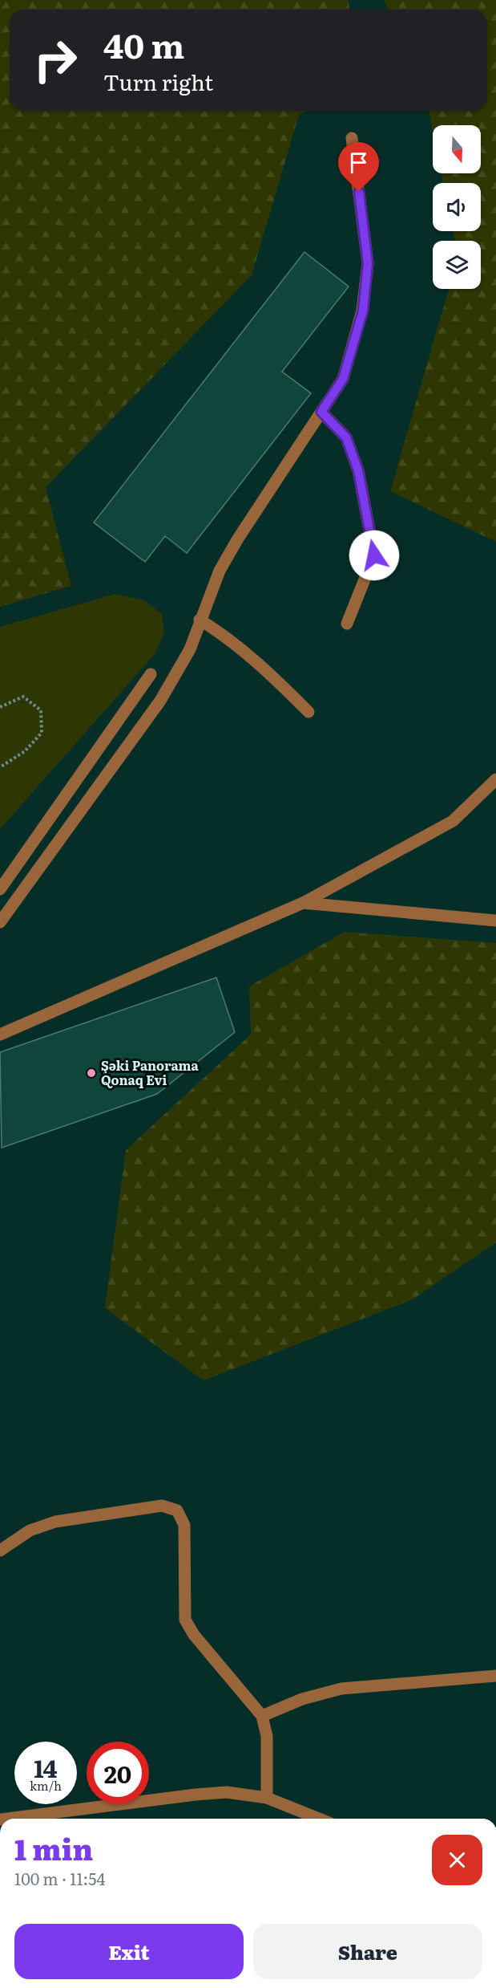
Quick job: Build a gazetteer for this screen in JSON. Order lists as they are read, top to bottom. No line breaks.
{"places":["Şəki Panorama Qonaq Evi"],"north":"bottom","page":{"turn":["40 m","Turn right"],"speed":"14 km/h","limit":"20","heading":["1 min","100 m · 11:54"],"buttons":["Exit","Share"]}}
